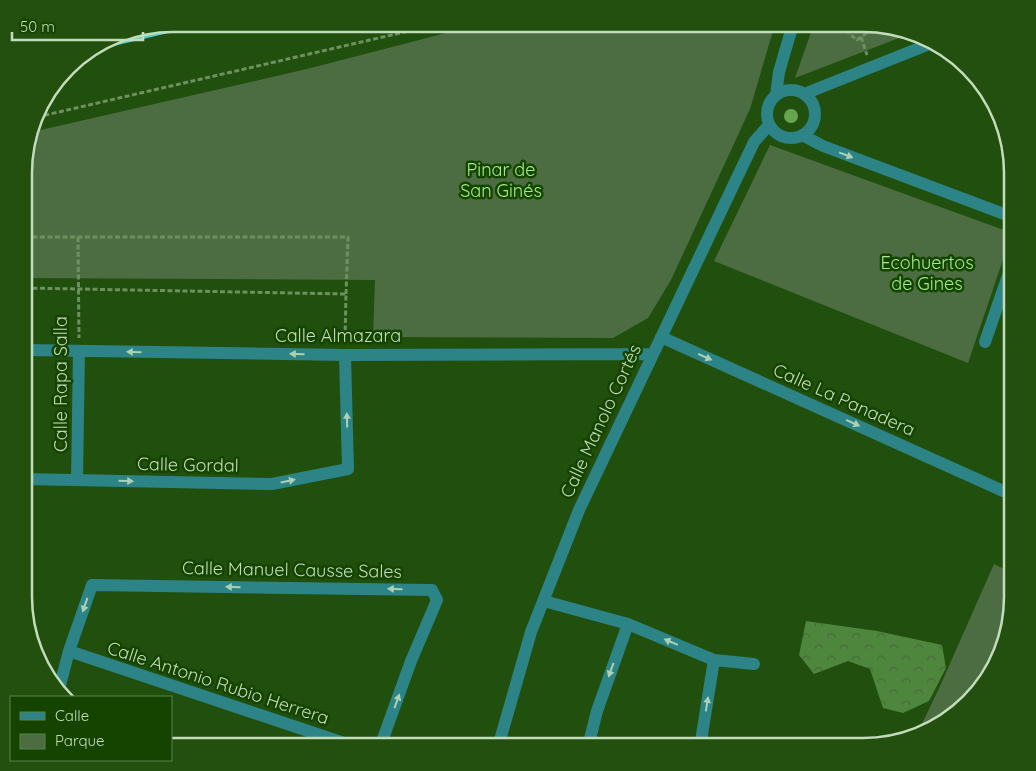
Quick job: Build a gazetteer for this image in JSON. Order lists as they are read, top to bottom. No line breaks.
{"streets":{"street":["Calle Almazara","Calle Rapa Salla","Calle La Panadera","Calle Manolo Cortés","Calle Gordal","Calle Manuel Causse Sales","Calle Antonio Rubio Herrera"]},"crossings":[["Calle Almazara","Calle Rapa Salla"],["Calle Almazara","Calle Manolo Cortés"],["Calle Almazara","Calle Gordal"],["Calle Rapa Salla","Calle Gordal"],["Calle La Panadera","Calle Manolo Cortés"],["Calle Manuel Causse Sales","Calle Antonio Rubio Herrera"]],"one_way":["Calle Almazara","Calle La Panadera"],"parks":["Pinar de San Ginés","Ecohuertos de Gines"],"legend":["Calle","Parque"],"scale_bar":"50 m"}
